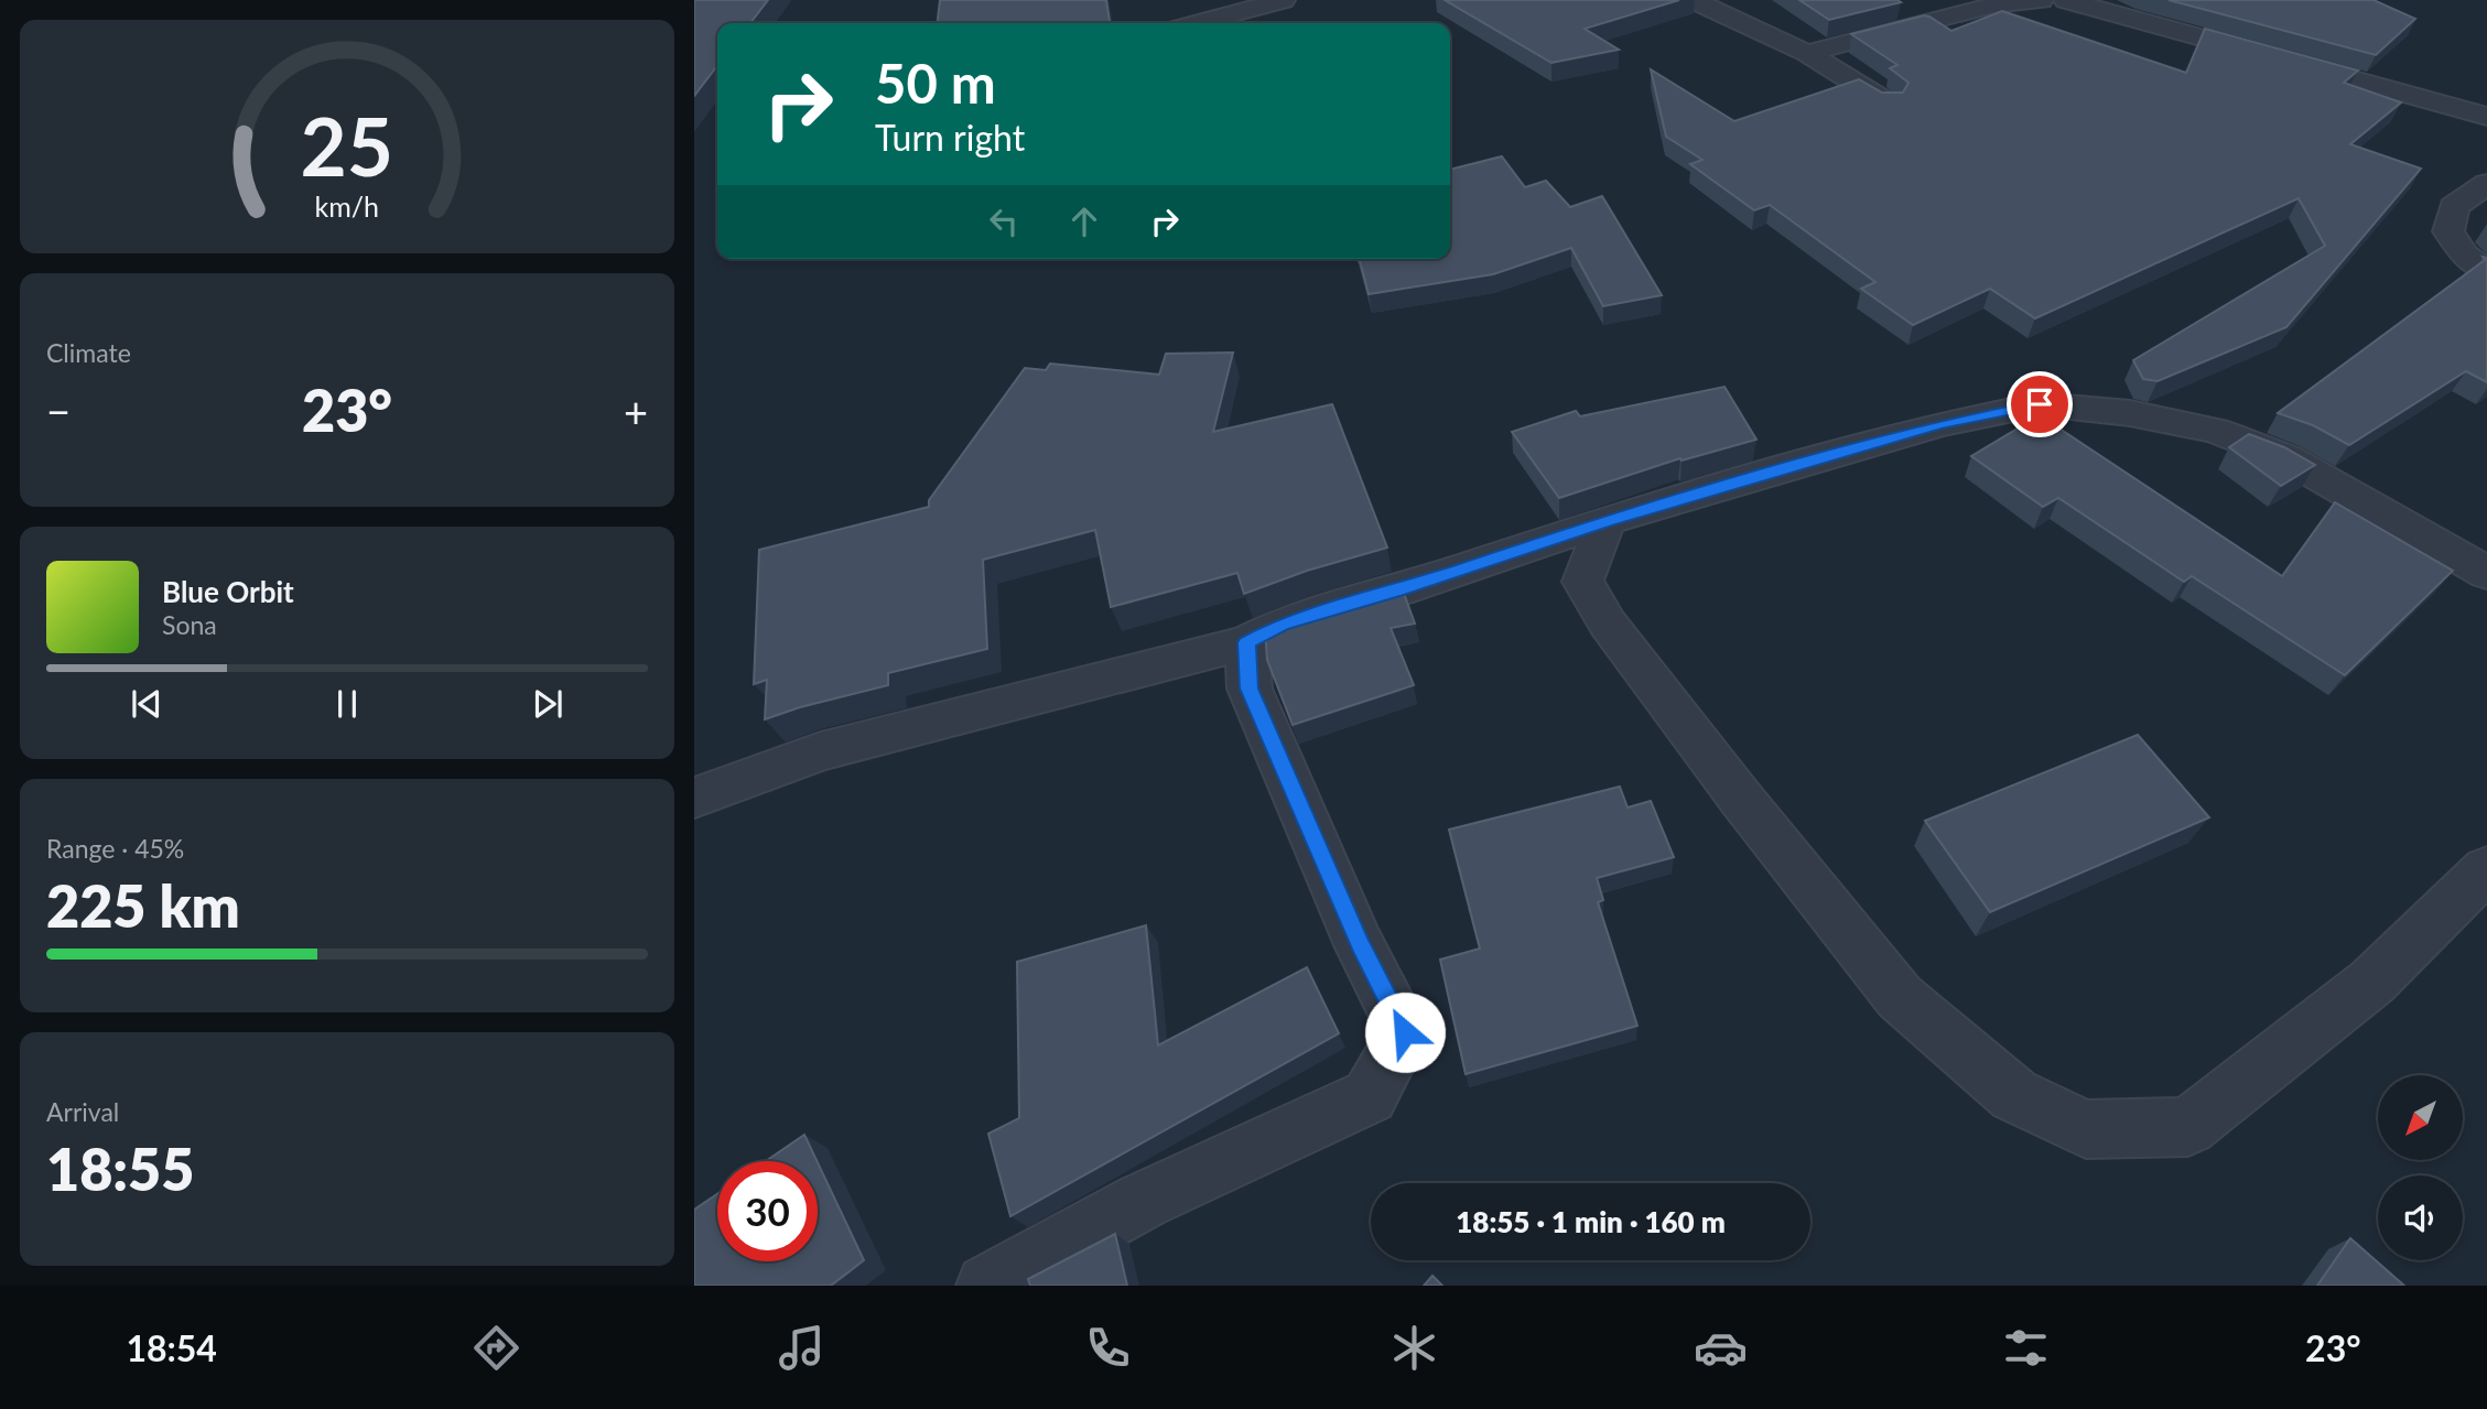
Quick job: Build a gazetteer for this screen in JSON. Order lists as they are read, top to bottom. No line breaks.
{"north":"bottom left","page":{"turn":["50 m","Turn right"],"tile":["Climate",["Range · 45%","225 km"],["Arrival","18:55"]],"heat":["−","23°","+"],"song":["Blue Orbit","Sona"],"limit":"30","trip":"18:55 · 1 min · 160 m","tabs":["18:54","23°"],"gauge":["25","km/h"]}}
